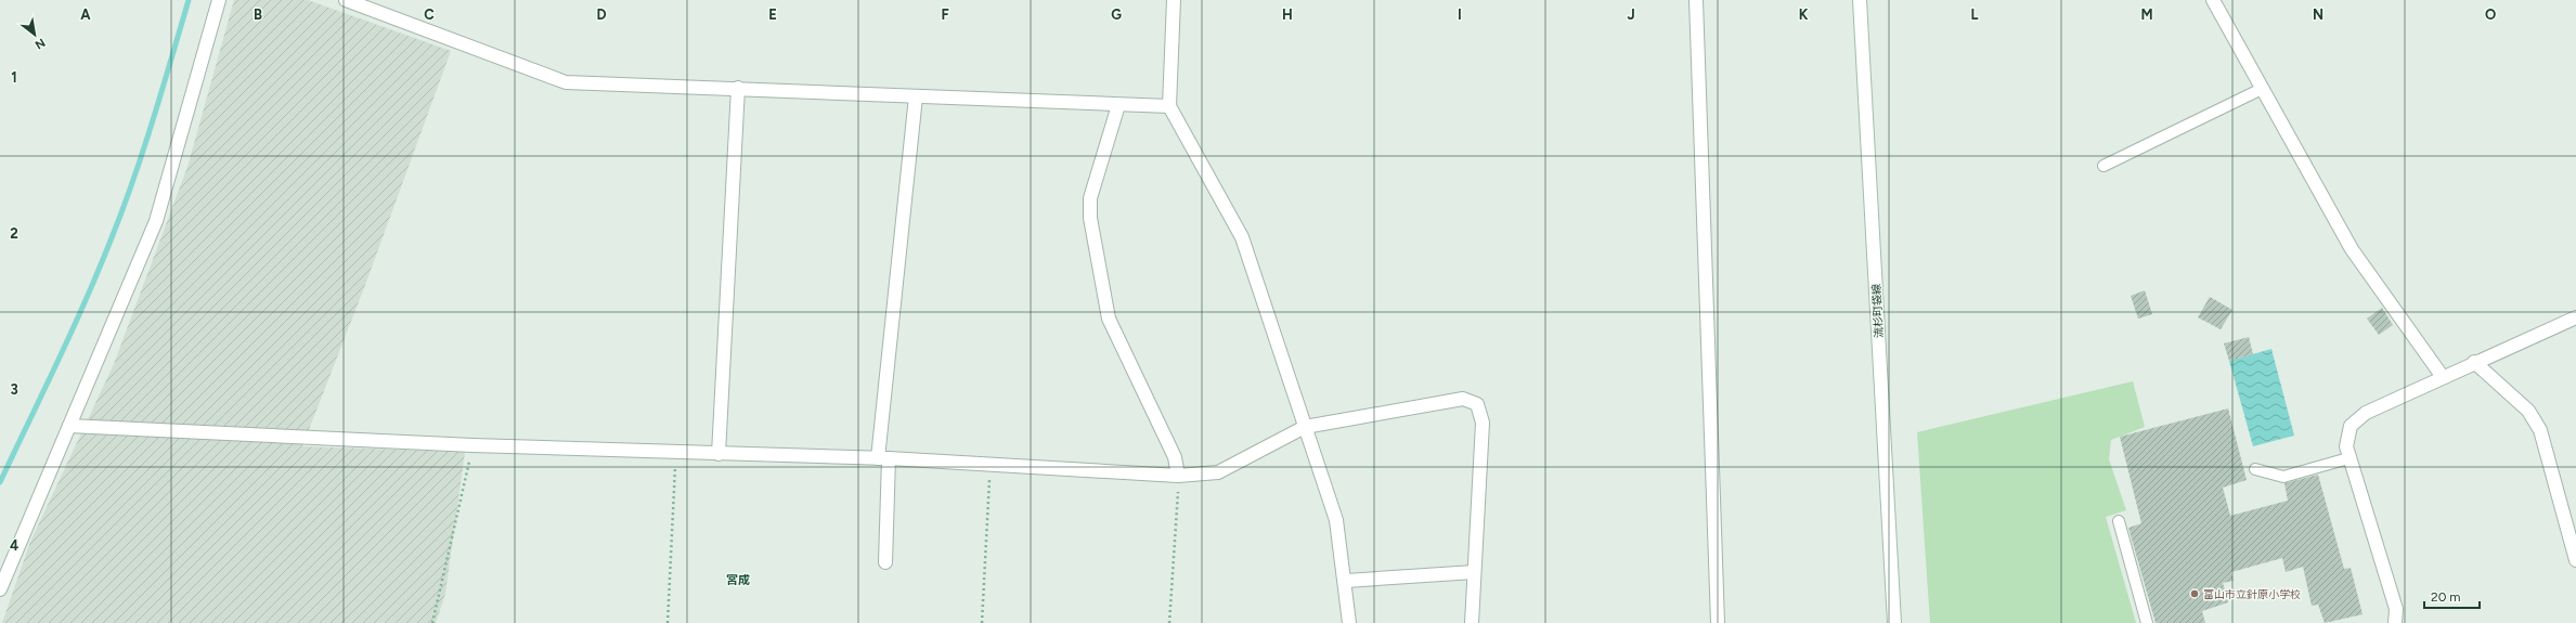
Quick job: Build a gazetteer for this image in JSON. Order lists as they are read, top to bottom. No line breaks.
{"streets":{"street":["流杉町袋線"]},"districts":["宮成"],"places":["富山市立針原小学校"],"scale_bar":"20 m","north":"bottom right","grid":{"columns":["A","B","C","D","E","F","G","H","I","J","K","L","M","N","O"],"rows":["1","2","3","4"]}}
